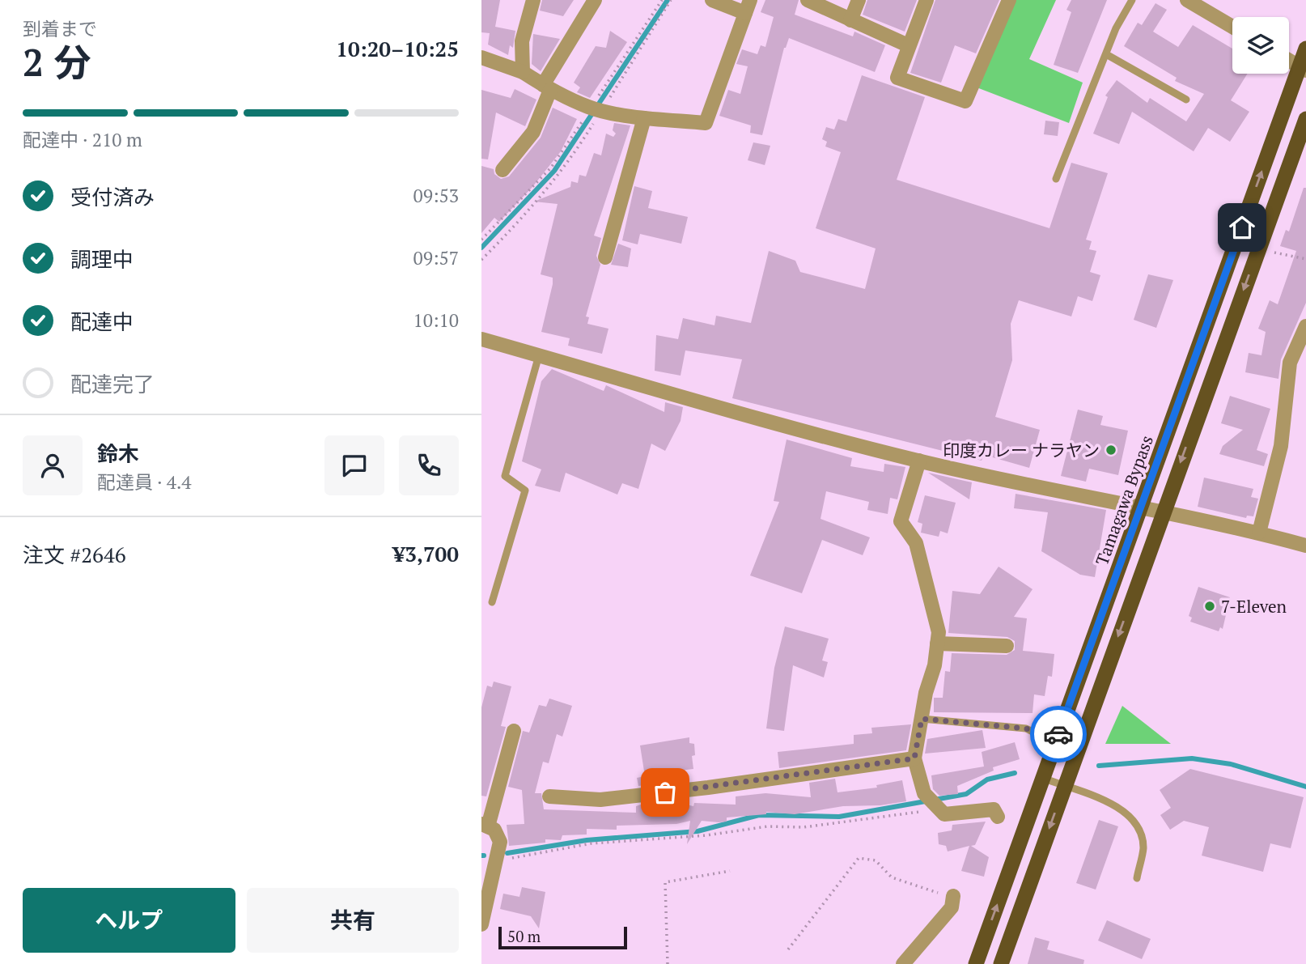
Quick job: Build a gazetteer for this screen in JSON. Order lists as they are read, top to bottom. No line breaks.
{"streets":{"highway":["Tamagawa Bypass"]},"places":["印度カレー ナラヤン","7-Eleven"],"scale_bar":"50 m","page":{"heading":["2 分","到着まで","10:20–10:25"],"panel":["鈴木","配達員 · 4.4","注文 #2646","¥3,700"],"bar":"配達中 · 210 m","list":[["受付済み","09:53"],["調理中","09:57"],["配達中","10:10"],"配達完了"],"buttons":["ヘルプ","共有"],"scale":"50 m"}}
